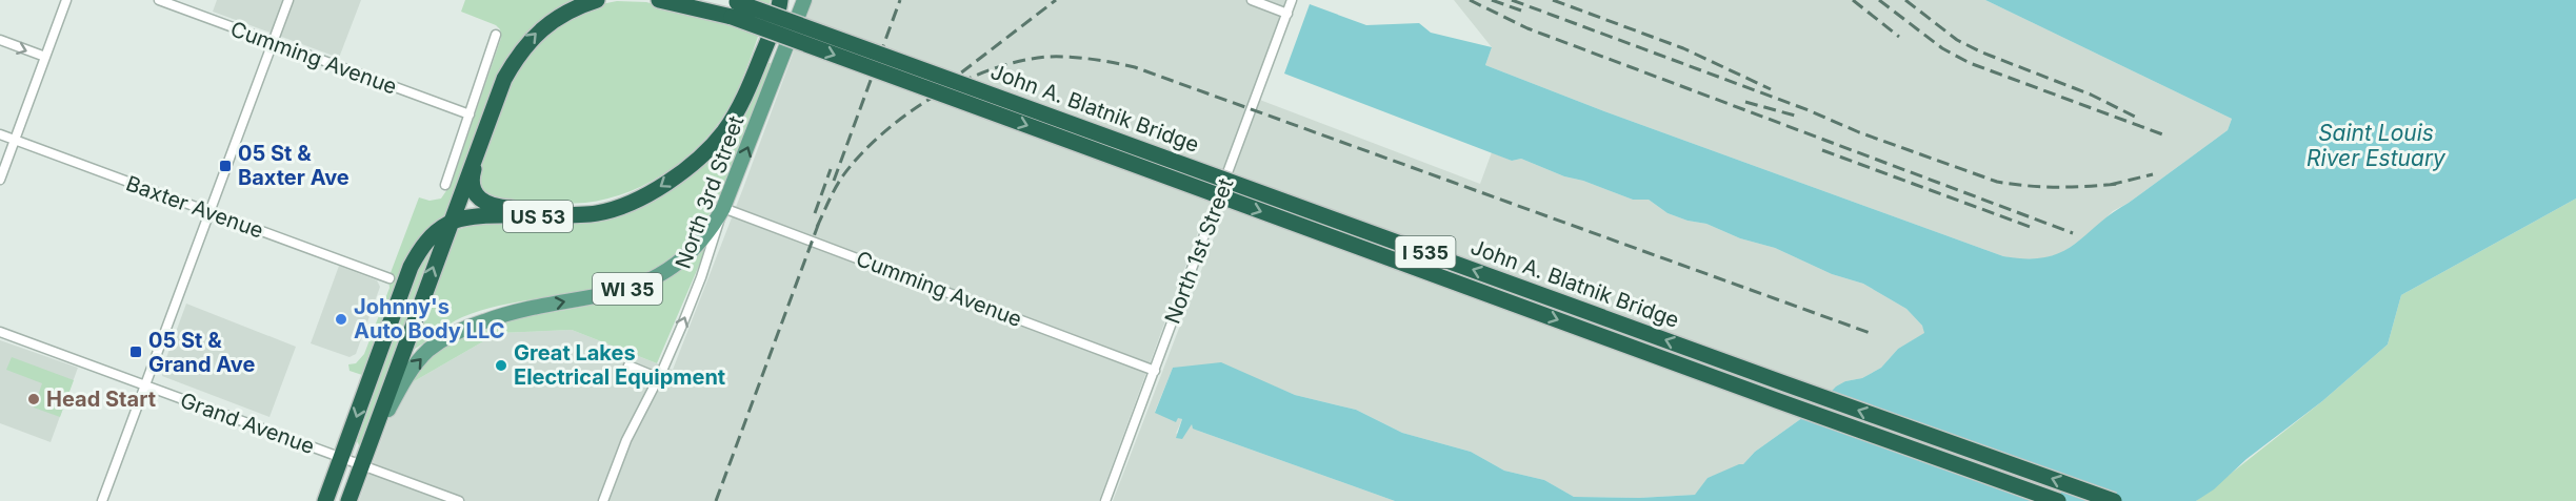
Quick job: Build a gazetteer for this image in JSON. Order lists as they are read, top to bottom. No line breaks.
{"streets":{"highway":["John A. Blatnik Bridge","North 3rd Street","US 53","I 535"],"main road":["WI 35"],"street":["Cumming Avenue","Baxter Avenue","North 1st Street","Grand Avenue"]},"crossings":[["Cumming Avenue","North 3rd Street"],["Cumming Avenue","North 1st Street"],["Cumming Avenue","WI 35"],["John A. Blatnik Bridge","I 535"],["North 3rd Street","US 53"],["North 3rd Street","WI 35"],["WI 35","Grand Avenue"]],"water":["Saint Louis River Estuary"],"places":{"transit":["05 St & Baxter Ave","05 St & Grand Ave"],"other":["Johnny's Auto Body LLC","Great Lakes Electrical Equipment","Head Start"]}}
